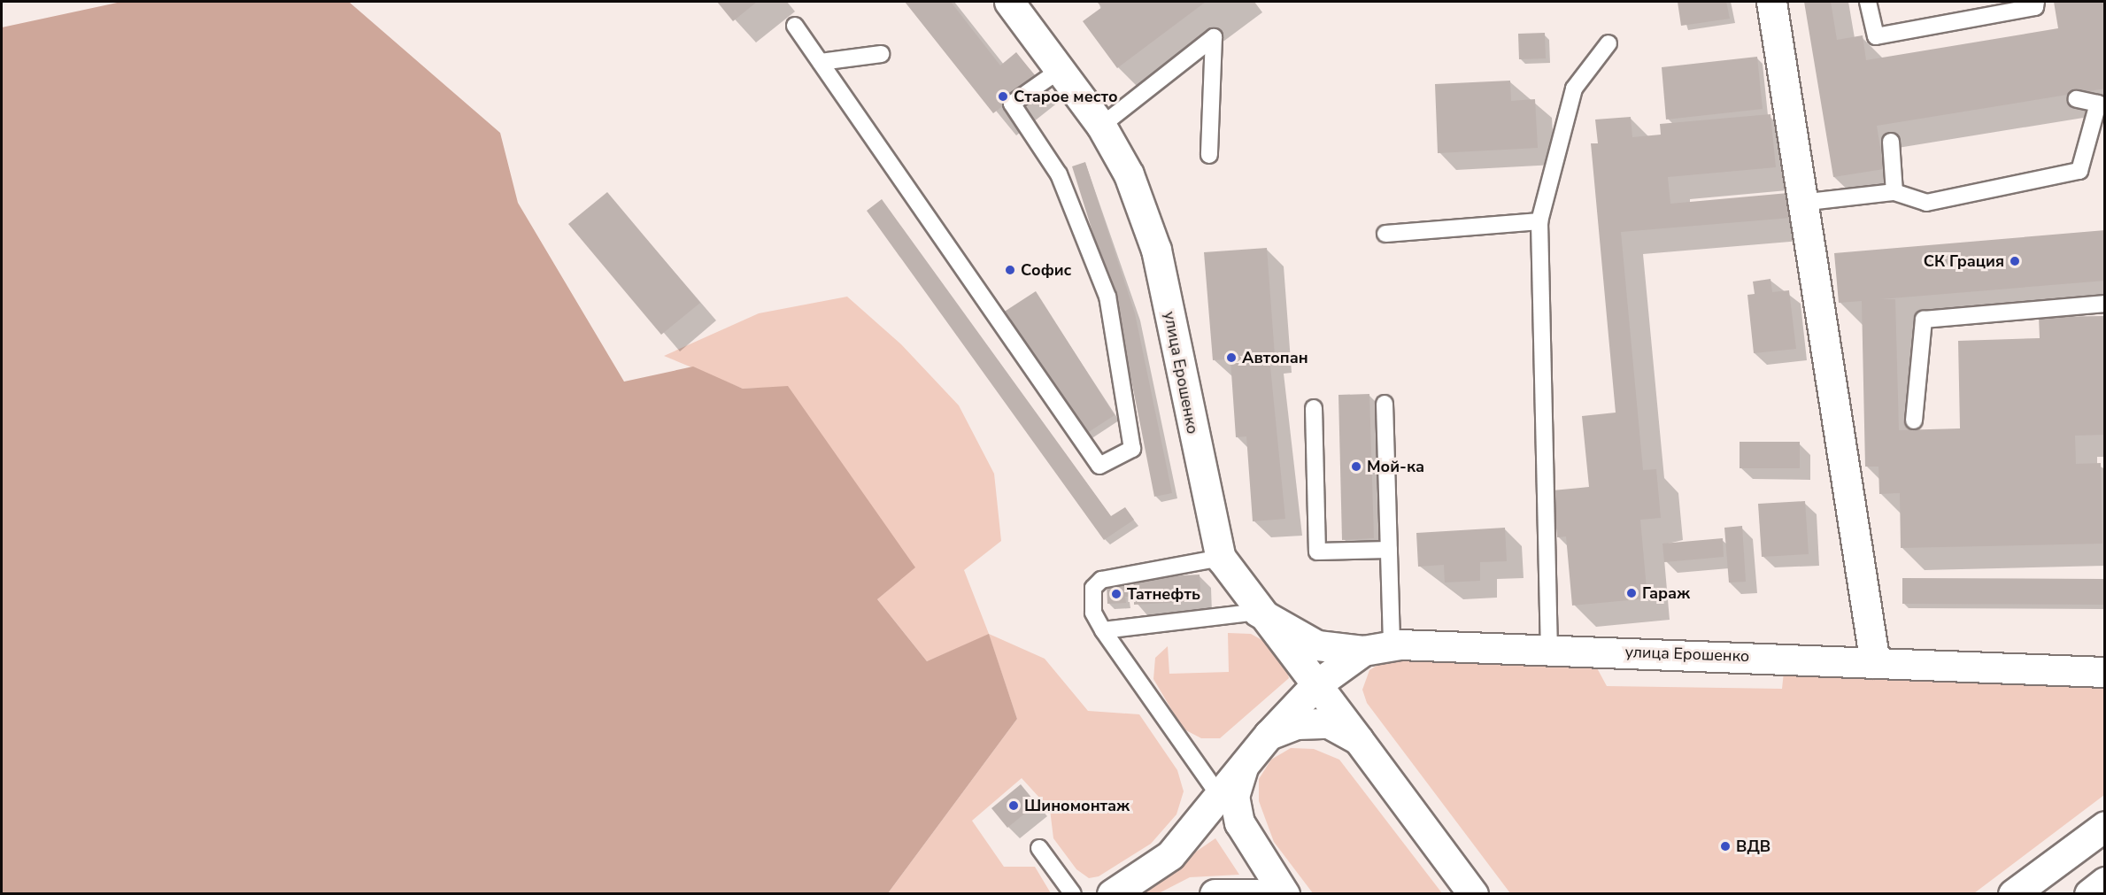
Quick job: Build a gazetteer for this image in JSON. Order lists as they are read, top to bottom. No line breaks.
{"streets":{"street":["улица Ерошенко"]},"places":["Старое место","СК Грация","Софис","Автопан","Мой-ка","Гараж","Татнефть","Шиномонтаж","ВДВ"]}
